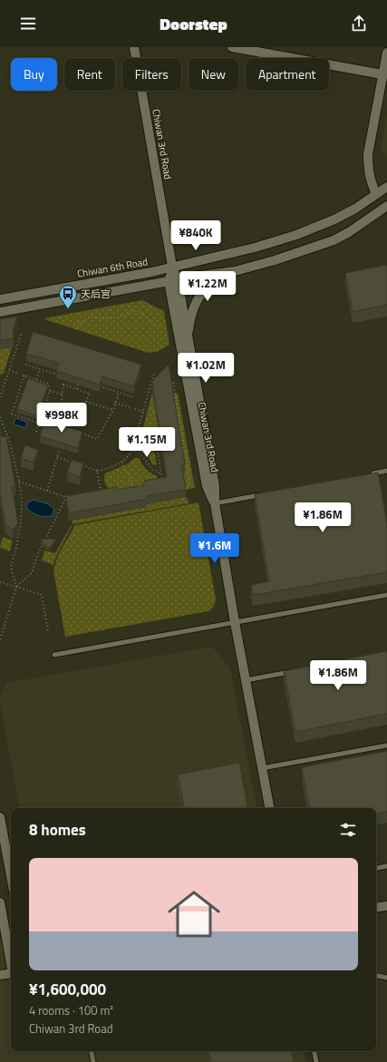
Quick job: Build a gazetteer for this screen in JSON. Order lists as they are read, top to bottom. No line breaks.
{"streets":{"street":["Chiwan 3rd Road","Chiwan 6th Road"]},"crossings":[["Chiwan 3rd Road","Chiwan 6th Road"]],"places":{"bus stop":["天后宫"]},"page":{"header":"Doorstep","chip":["Buy","Rent","Filters","New","Apartment"],"price":["¥840K","¥1.22M","¥1.02M","¥998K","¥1.15M","¥1.86M","¥1.6M","¥1.86M"],"heading":"8 homes","list":[{"name":"¥1,600,000","note":"4 rooms · 100 m² · Chiwan 3rd Road"}]}}
